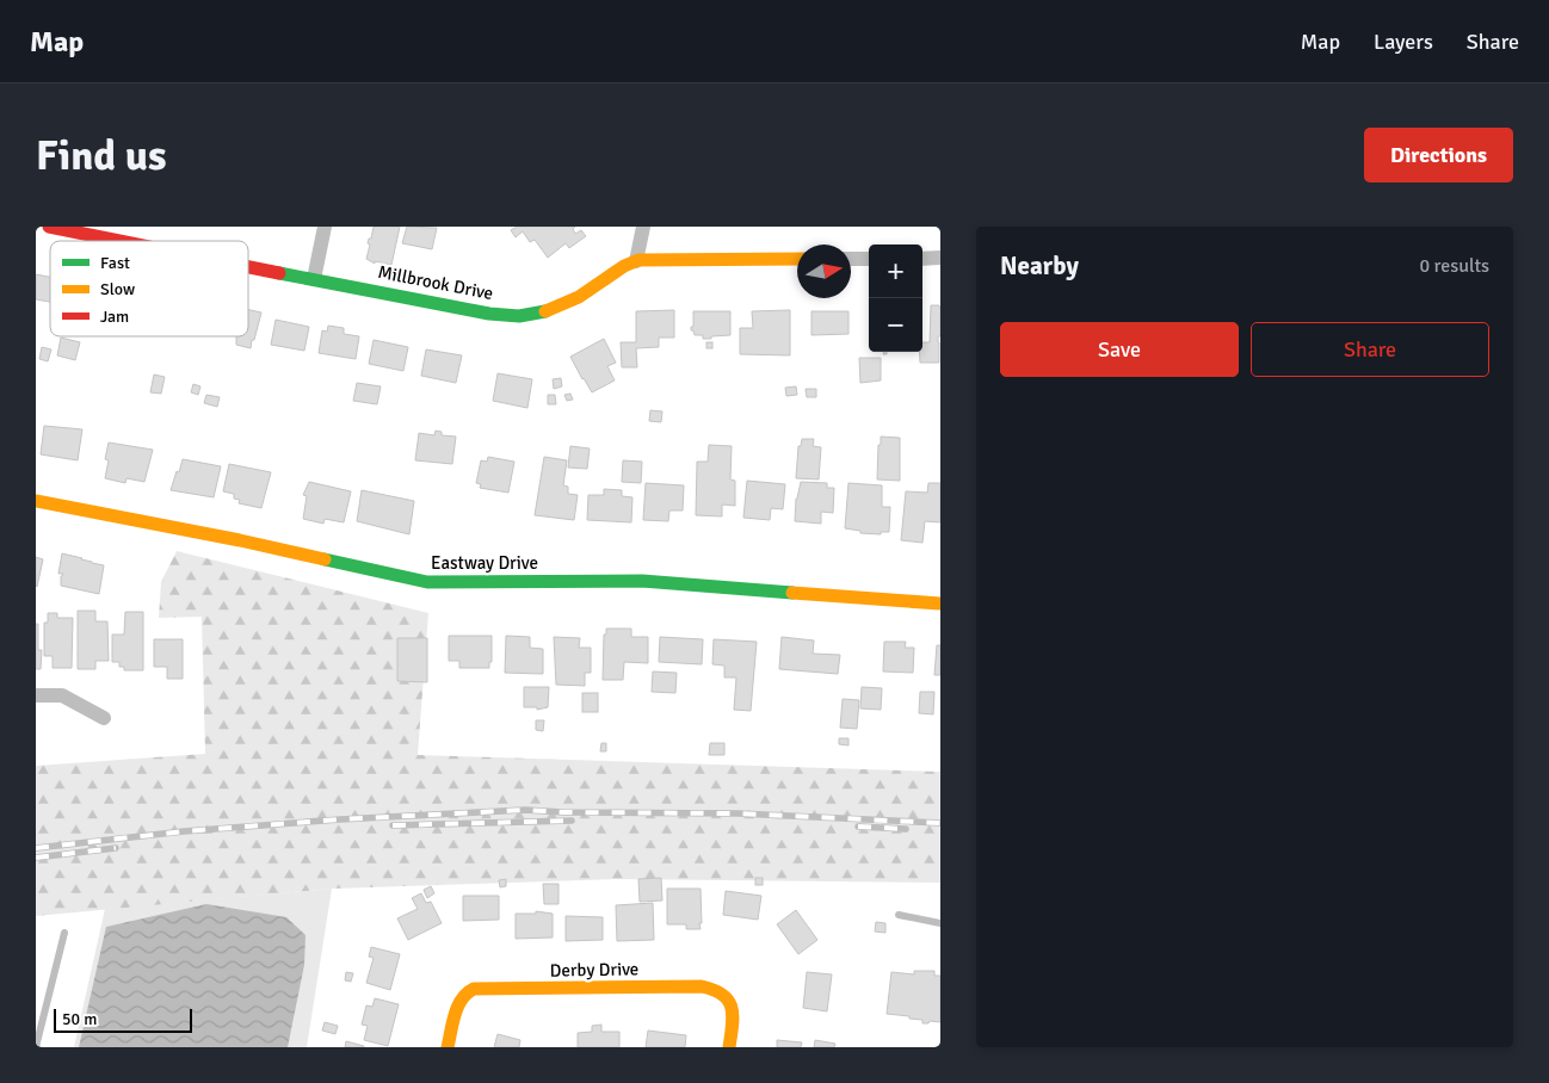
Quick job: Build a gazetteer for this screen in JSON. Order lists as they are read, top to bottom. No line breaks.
{"streets":{"street":["Millbrook Drive","Eastway Drive","Derby Drive"]},"legend":["Fast","Slow","Jam"],"scale_bar":"50 m","north":"right","page":{"header":"Map","nav":["Map","Layers","Share"],"buttons":["Directions",["Save","Share"]],"title":"Find us","heading":["Nearby","0 results"],"map_buttons":["+","−"],"scale":"50 m"}}
